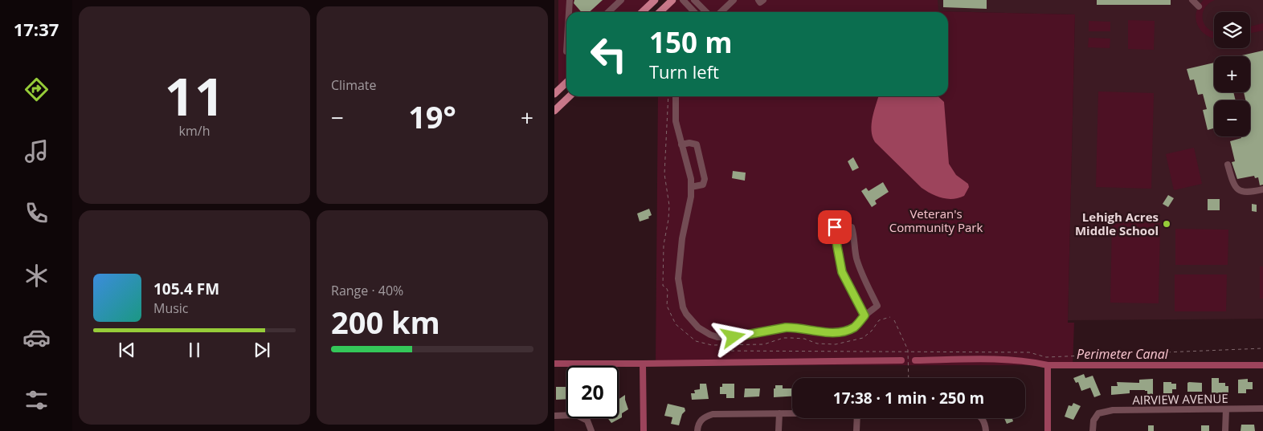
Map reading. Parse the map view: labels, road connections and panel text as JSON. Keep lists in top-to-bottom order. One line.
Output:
{"streets":{"street":["AIRVIEW AVENUE"]},"water":["Perimeter Canal"],"parks":["Veteran's Community Park"],"places":["Lehigh Acres Middle School"],"page":{"tabs":"17:37","tile":[["11","km/h"],"Climate",["Range · 40%","200 km"]],"map_buttons":["+","−"],"turn":["150 m","Turn left"],"heat":["−","19°","+"],"song":["105.4 FM","Music"],"limit":"20","trip":"17:38 · 1 min · 250 m"}}
